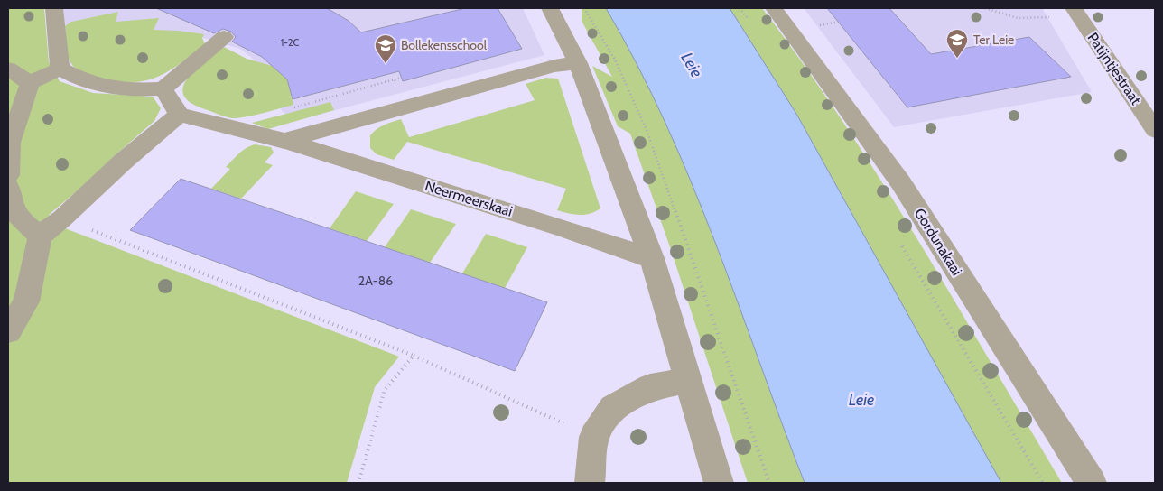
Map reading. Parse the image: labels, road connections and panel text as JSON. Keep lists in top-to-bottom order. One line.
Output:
{"streets":{"street":["Patijntjestraat","Neermeerskaai","Gordunakaai"]},"water":["Leie"],"places":{"school or university":["Ter Leie","Bollekensschool"]},"house_numbers":["1-2C","2A-86"]}
